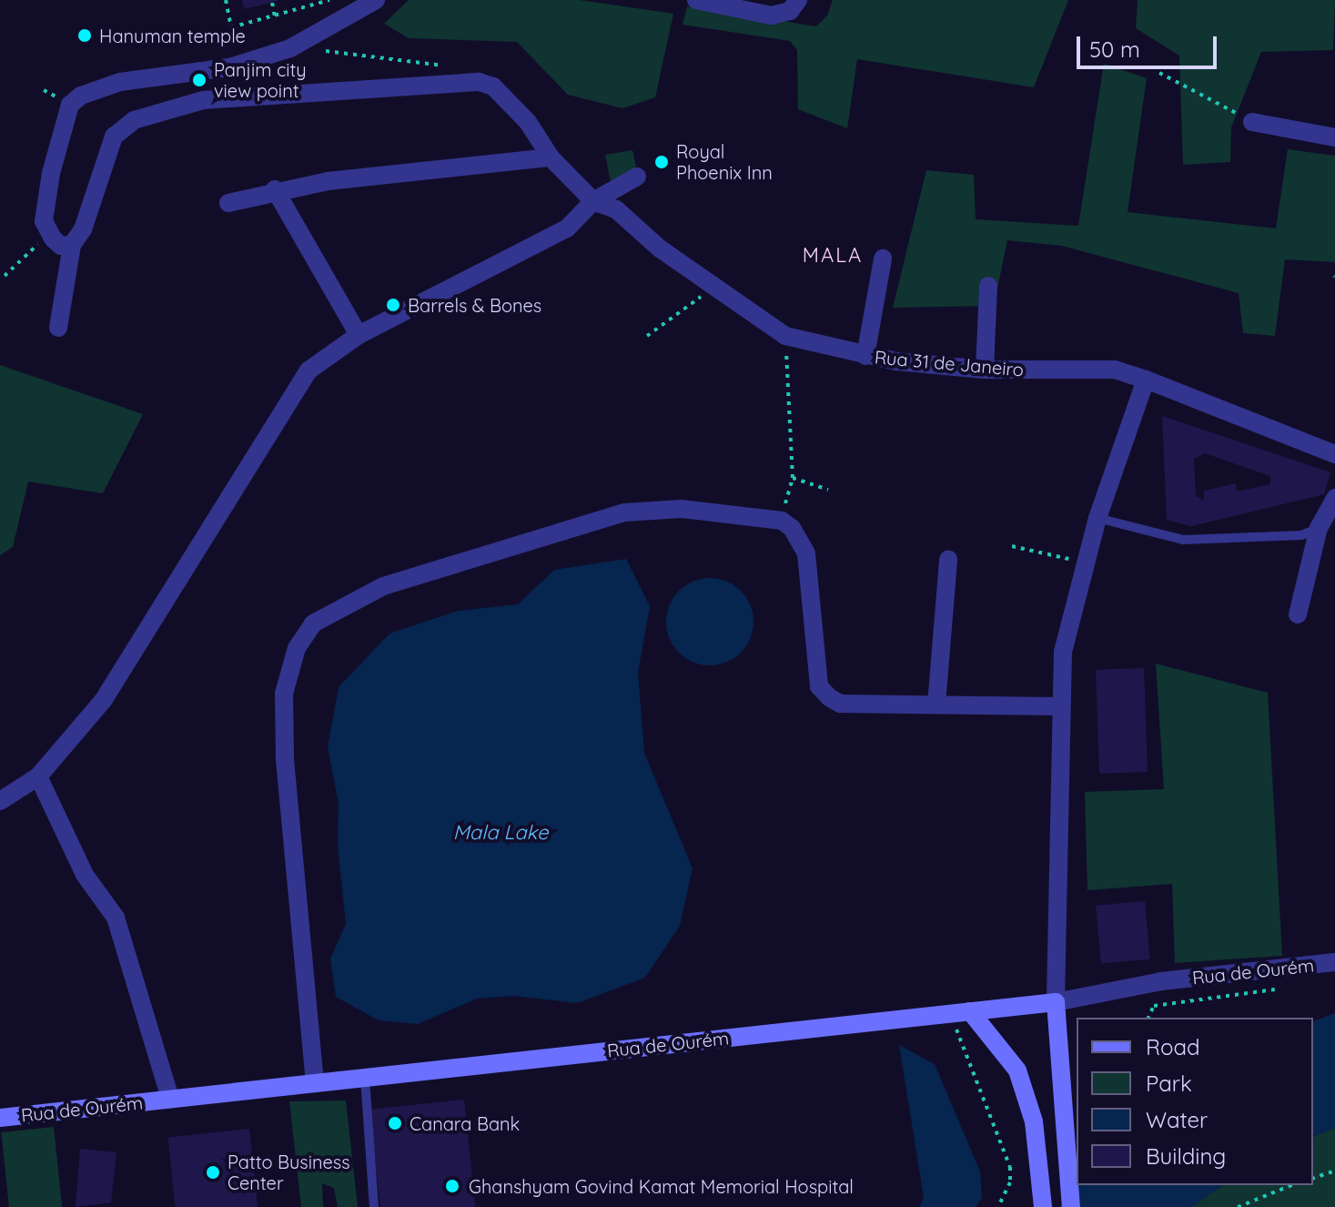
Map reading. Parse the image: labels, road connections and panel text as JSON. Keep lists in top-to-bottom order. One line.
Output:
{"streets":{"main road":["Rua de Ourém"],"street":["Rua 31 de Janeiro"]},"districts":["MALA"],"water":["Mala Lake"],"places":["Hanuman temple","Panjim city view point","Royal Phoenix Inn","Barrels & Bones","Canara Bank","Patto Business Center","Ghanshyam Govind Kamat Memorial Hospital"],"legend":["Road","Park","Water","Building"],"scale_bar":"50 m"}
